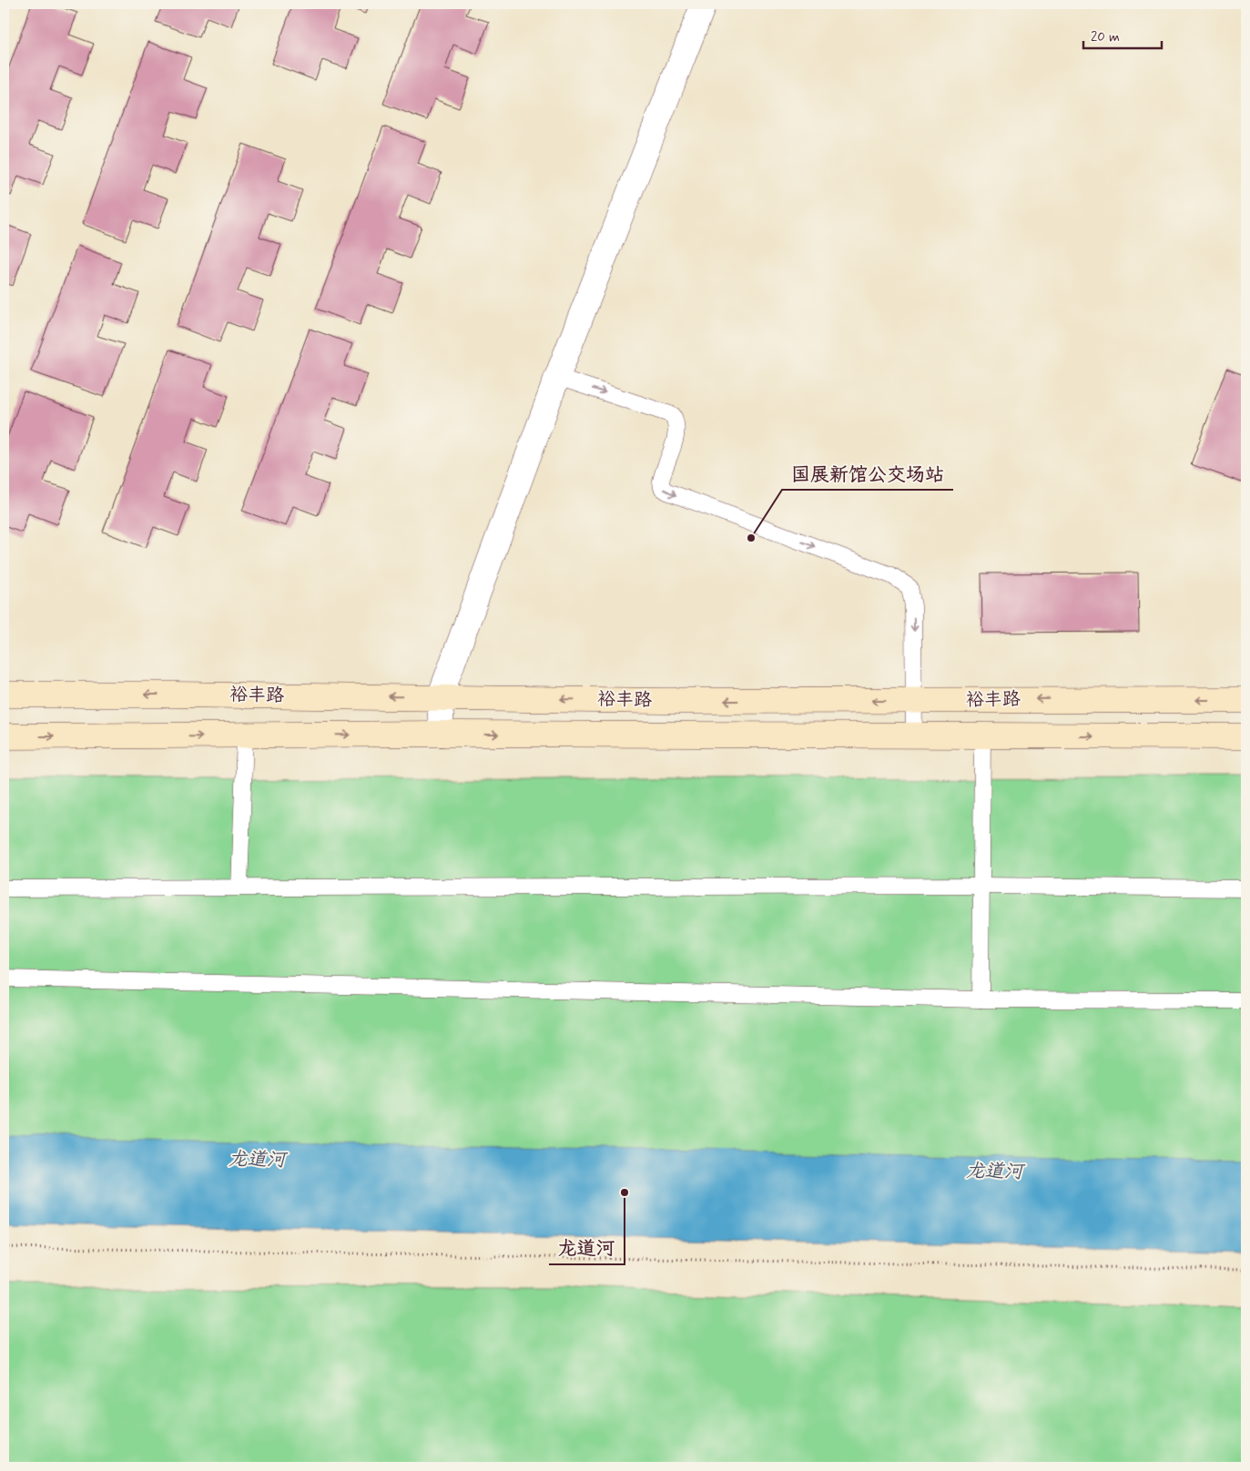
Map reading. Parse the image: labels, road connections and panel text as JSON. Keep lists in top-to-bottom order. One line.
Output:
{"streets":{"street":["裕丰路"]},"water":["龙道河"],"places":["国展新馆公交场站","龙道河"],"scale_bar":"20 m"}
